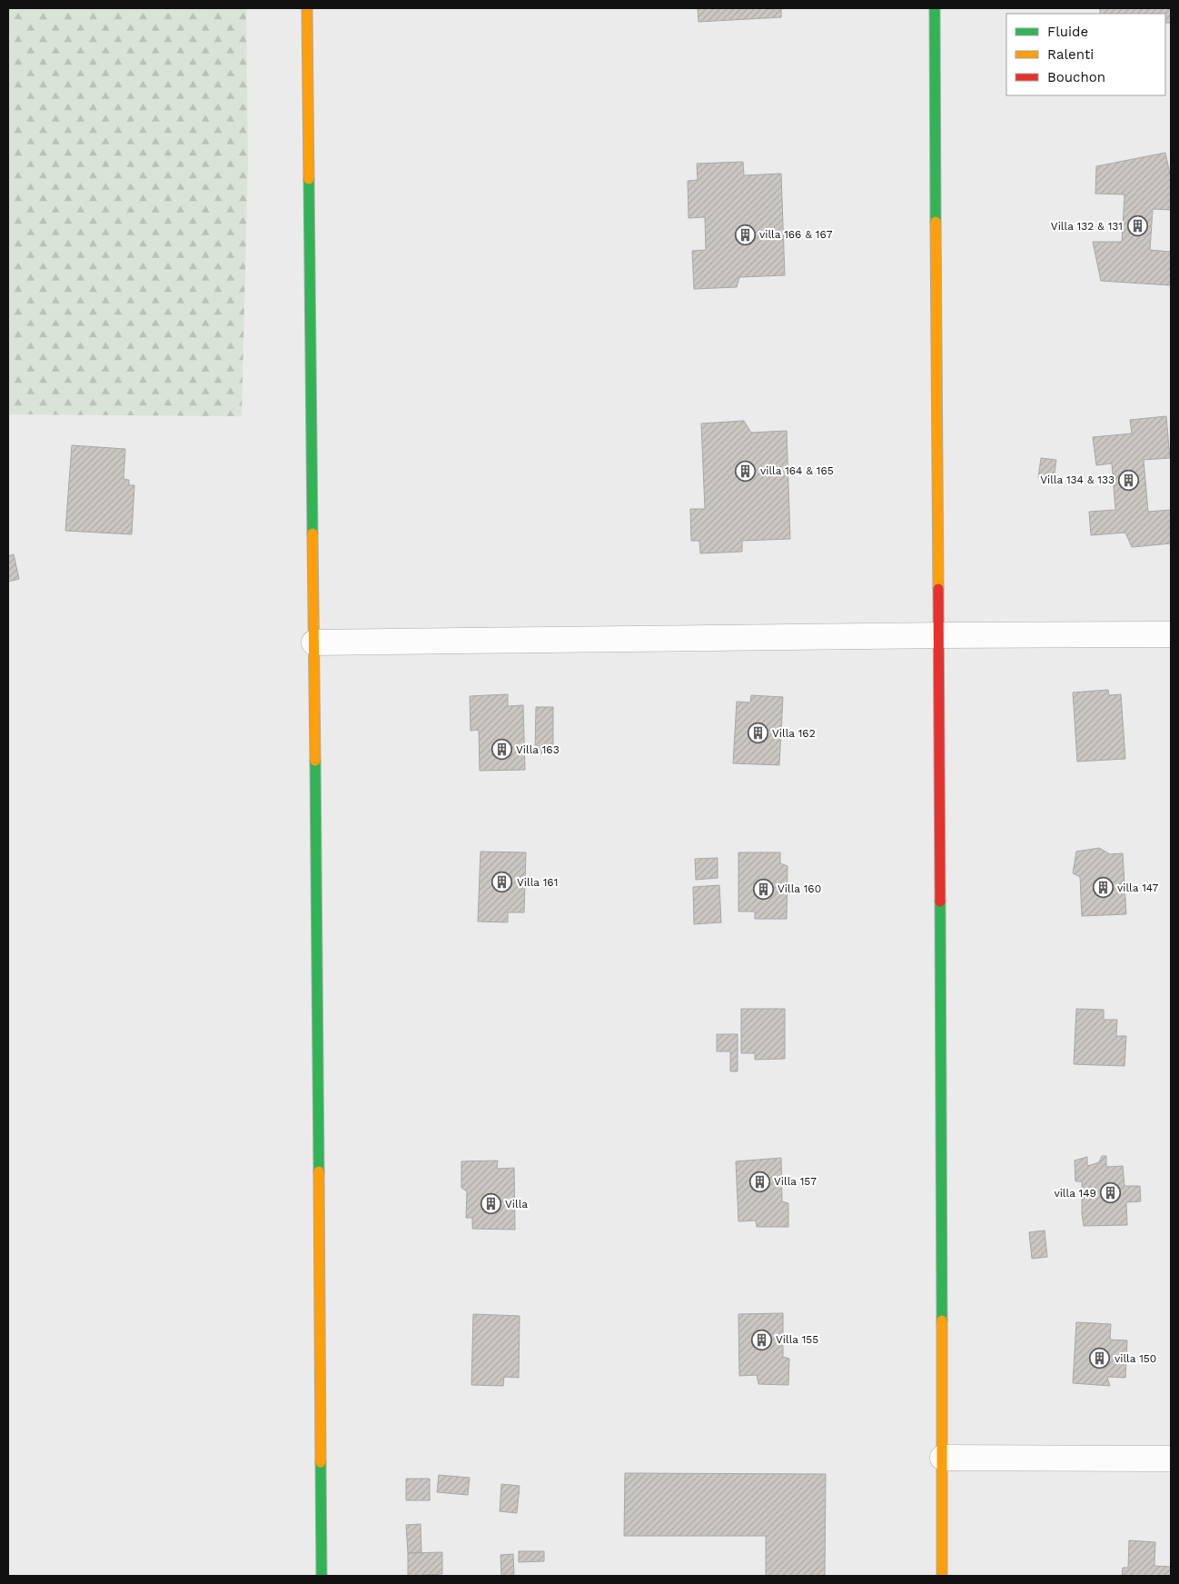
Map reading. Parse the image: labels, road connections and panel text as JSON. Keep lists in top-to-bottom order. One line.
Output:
{"places":{"building":["Villa 132 & 131","villa 166 & 167","villa 164 & 165","Villa 134 & 133","Villa 162","Villa 163","Villa 161","villa 147","Villa 160","Villa 157","villa 149","Villa","Villa 155","villa 150"]},"legend":["Fluide","Ralenti","Bouchon"]}
